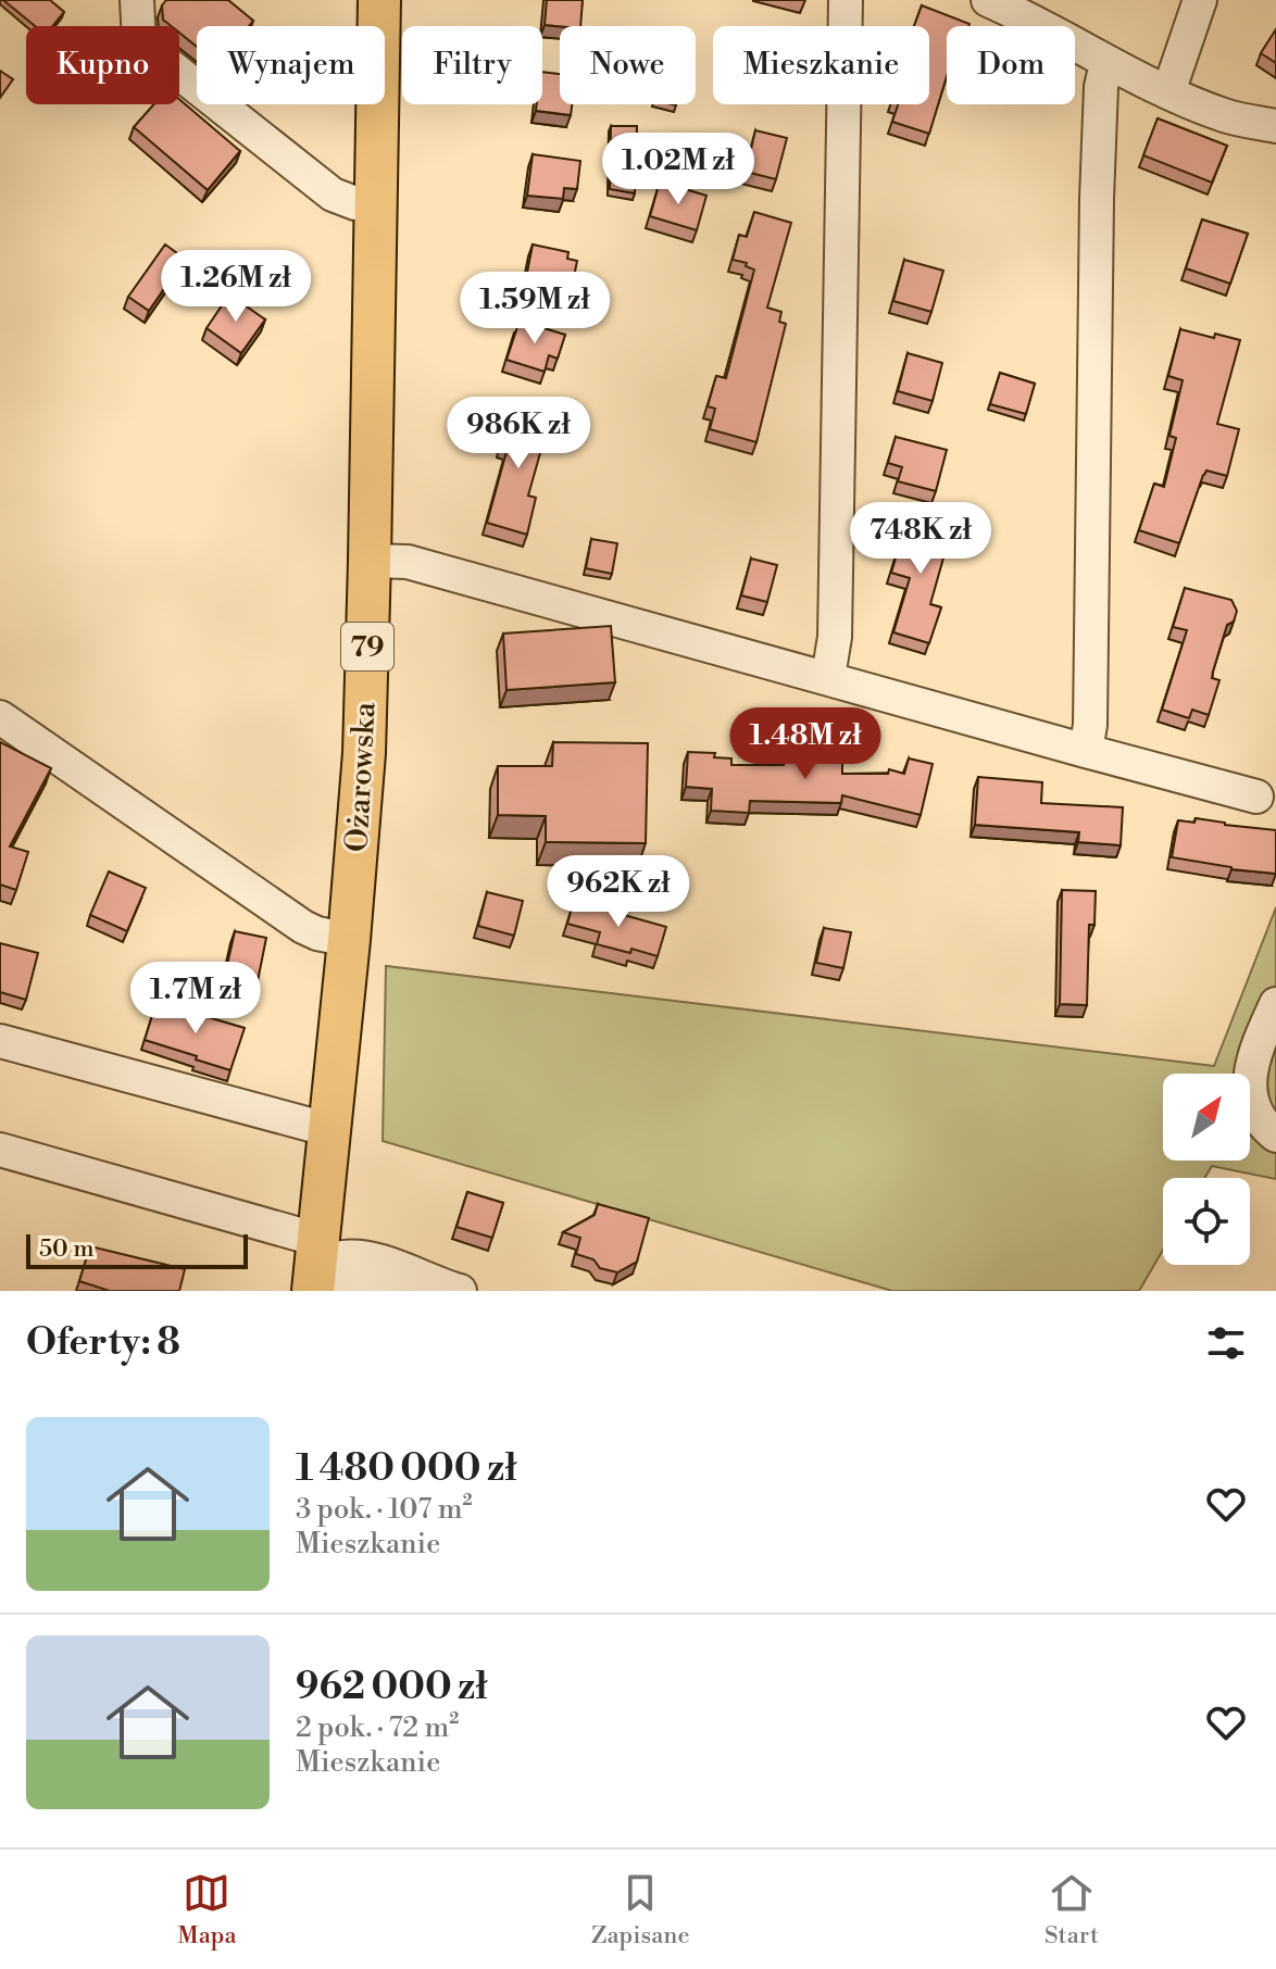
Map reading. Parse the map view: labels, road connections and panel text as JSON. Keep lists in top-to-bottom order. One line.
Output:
{"streets":{"main road":["79","Ożarowska"]},"scale_bar":"50 m","north":"top right","page":{"chip":["Kupno","Wynajem","Filtry","Nowe","Mieszkanie","Dom"],"price":["1.02M zł","1.26M zł","1.59M zł","986K zł","748K zł","1.48M zł","962K zł","1.7M zł"],"scale":"50 m","heading":"Oferty: 8","list":[{"name":"1 480 000 zł","note":"3 pok. · 107 m² · Mieszkanie"},{"name":"962 000 zł","note":"2 pok. · 72 m² · Mieszkanie"}],"tabs":["Mapa","Zapisane","Start"]}}
